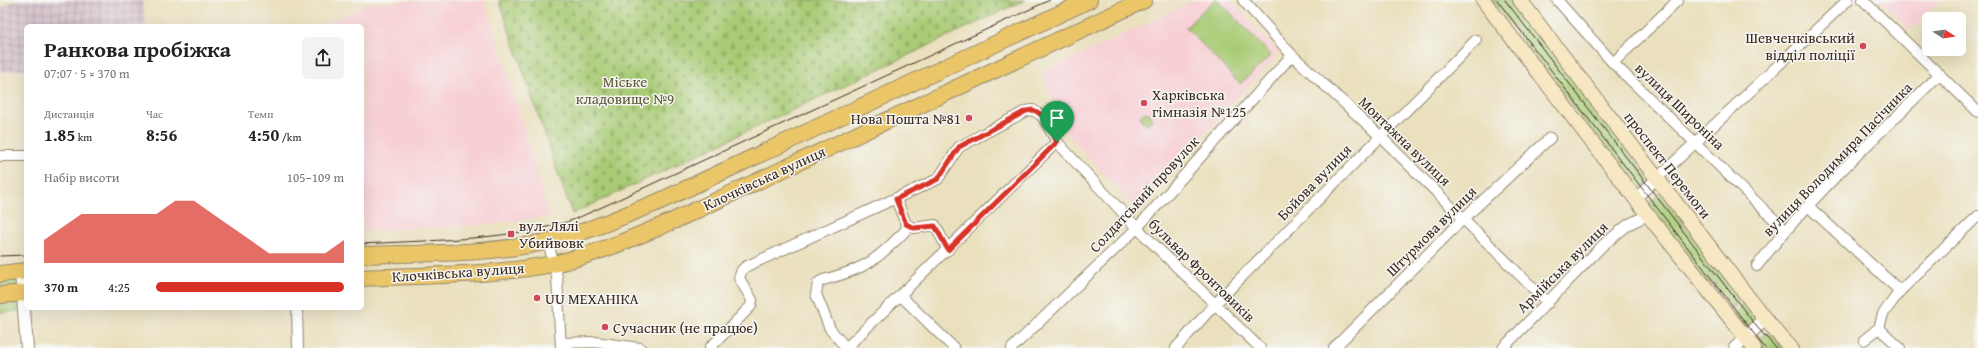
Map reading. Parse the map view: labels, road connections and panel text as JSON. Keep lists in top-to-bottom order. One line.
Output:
{"streets":{"main road":["проспект Перемоги","Клочківська вулиця"],"street":["вулиця Широніна","Монтажна вулиця","вулиця Володимира Пасічника","Бойова вулиця","Солдатський провулок","Штурмова вулиця","Армійська вулиця","бульвар Фронтовиків"]},"crossings":[["вулиця Широніна","вулиця Володимира Пасічника"],["Монтажна вулиця","Бойова вулиця"],["Монтажна вулиця","Солдатський провулок"],["Монтажна вулиця","Штурмова вулиця"],["Монтажна вулиця","Армійська вулиця"],["Бойова вулиця","бульвар Фронтовиків"],["Солдатський провулок","бульвар Фронтовиків"]],"parks":["Міське кладовище №9"],"places":{"other":["Шевченківський відділ поліції","Харківська гімназія №125","Нова Пошта №81","UU МЕХАНІКА","Сучасник (не працює)"],"transit":["вул. Лялі Убийвовк"]},"north":"right","page":{"heading":["Ранкова пробіжка","07:07 · 5 × 370 m"],"stats":[["Дистанція","1.85 km"],["Час","8:56"],["Темп","4:50 /km"]],"chart":["Набір висоти","105–109 m"],"list":[{"name":"370 m","note":"4:25"}]}}
